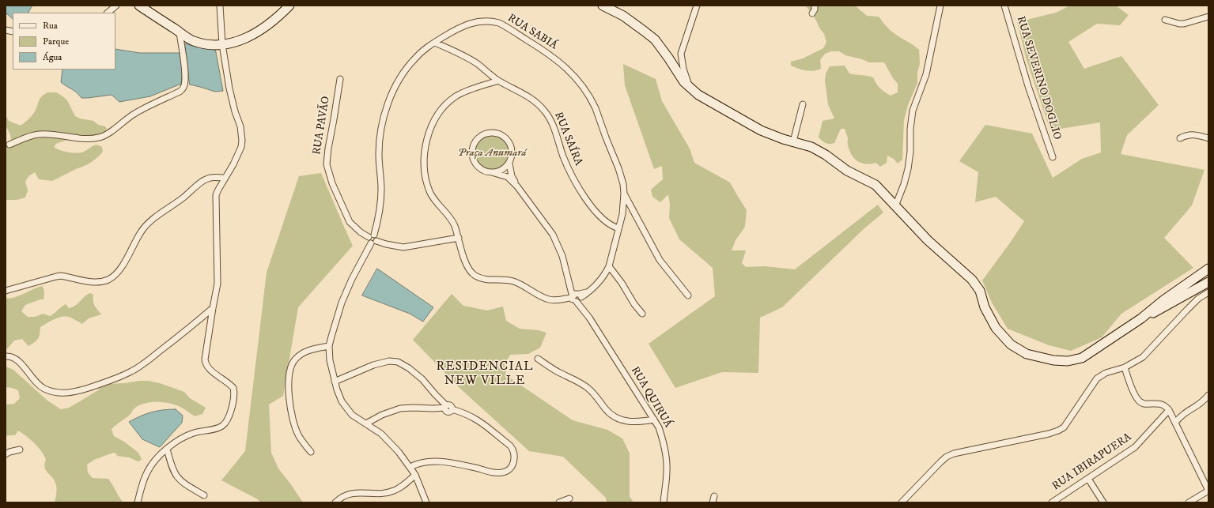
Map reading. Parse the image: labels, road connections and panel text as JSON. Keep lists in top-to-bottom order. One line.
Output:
{"streets":{"street":["RUA SABIÁ","RUA SEVERINO DOGLIO","RUA PAVÃO","RUA SAÍRA","RUA QUIRUÁ","RUA IBIRAPUERA"]},"crossings":[["RUA SABIÁ","RUA PAVÃO"],["RUA SABIÁ","RUA SAÍRA"],["RUA SABIÁ","RUA QUIRUÁ"]],"districts":["RESIDENCIAL NEW VILLE"],"parks":["Praça Anumará"],"legend":["Rua","Parque","Água"]}
